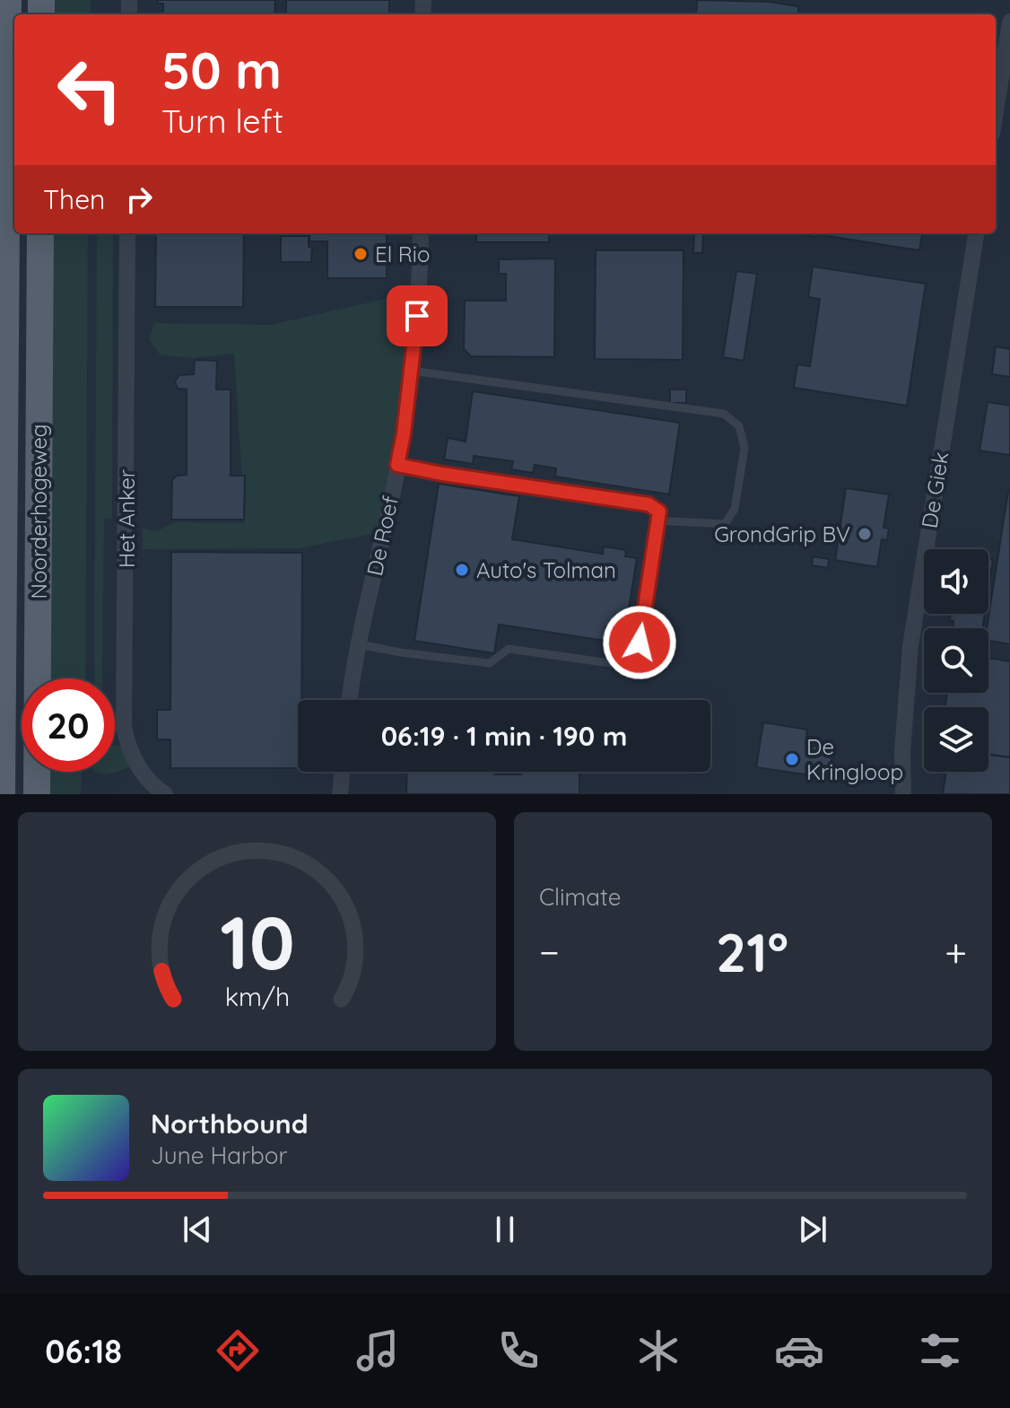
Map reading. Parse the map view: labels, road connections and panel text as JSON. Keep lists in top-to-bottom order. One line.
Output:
{"streets":{"main road":["Noorderhogeweg"],"street":["De Giek","Het Anker","De Roef"]},"places":["El Rio","GrondGrip BV","Auto's Tolman","De Kringloop"],"page":{"turn":["50 m","Turn left"],"then":"Then","limit":"20","trip":"06:19 · 1 min · 190 m","tile":"Climate","heat":["−","21°","+"],"song":["Northbound","June Harbor"],"tabs":"06:18","gauge":["10","km/h"]}}
